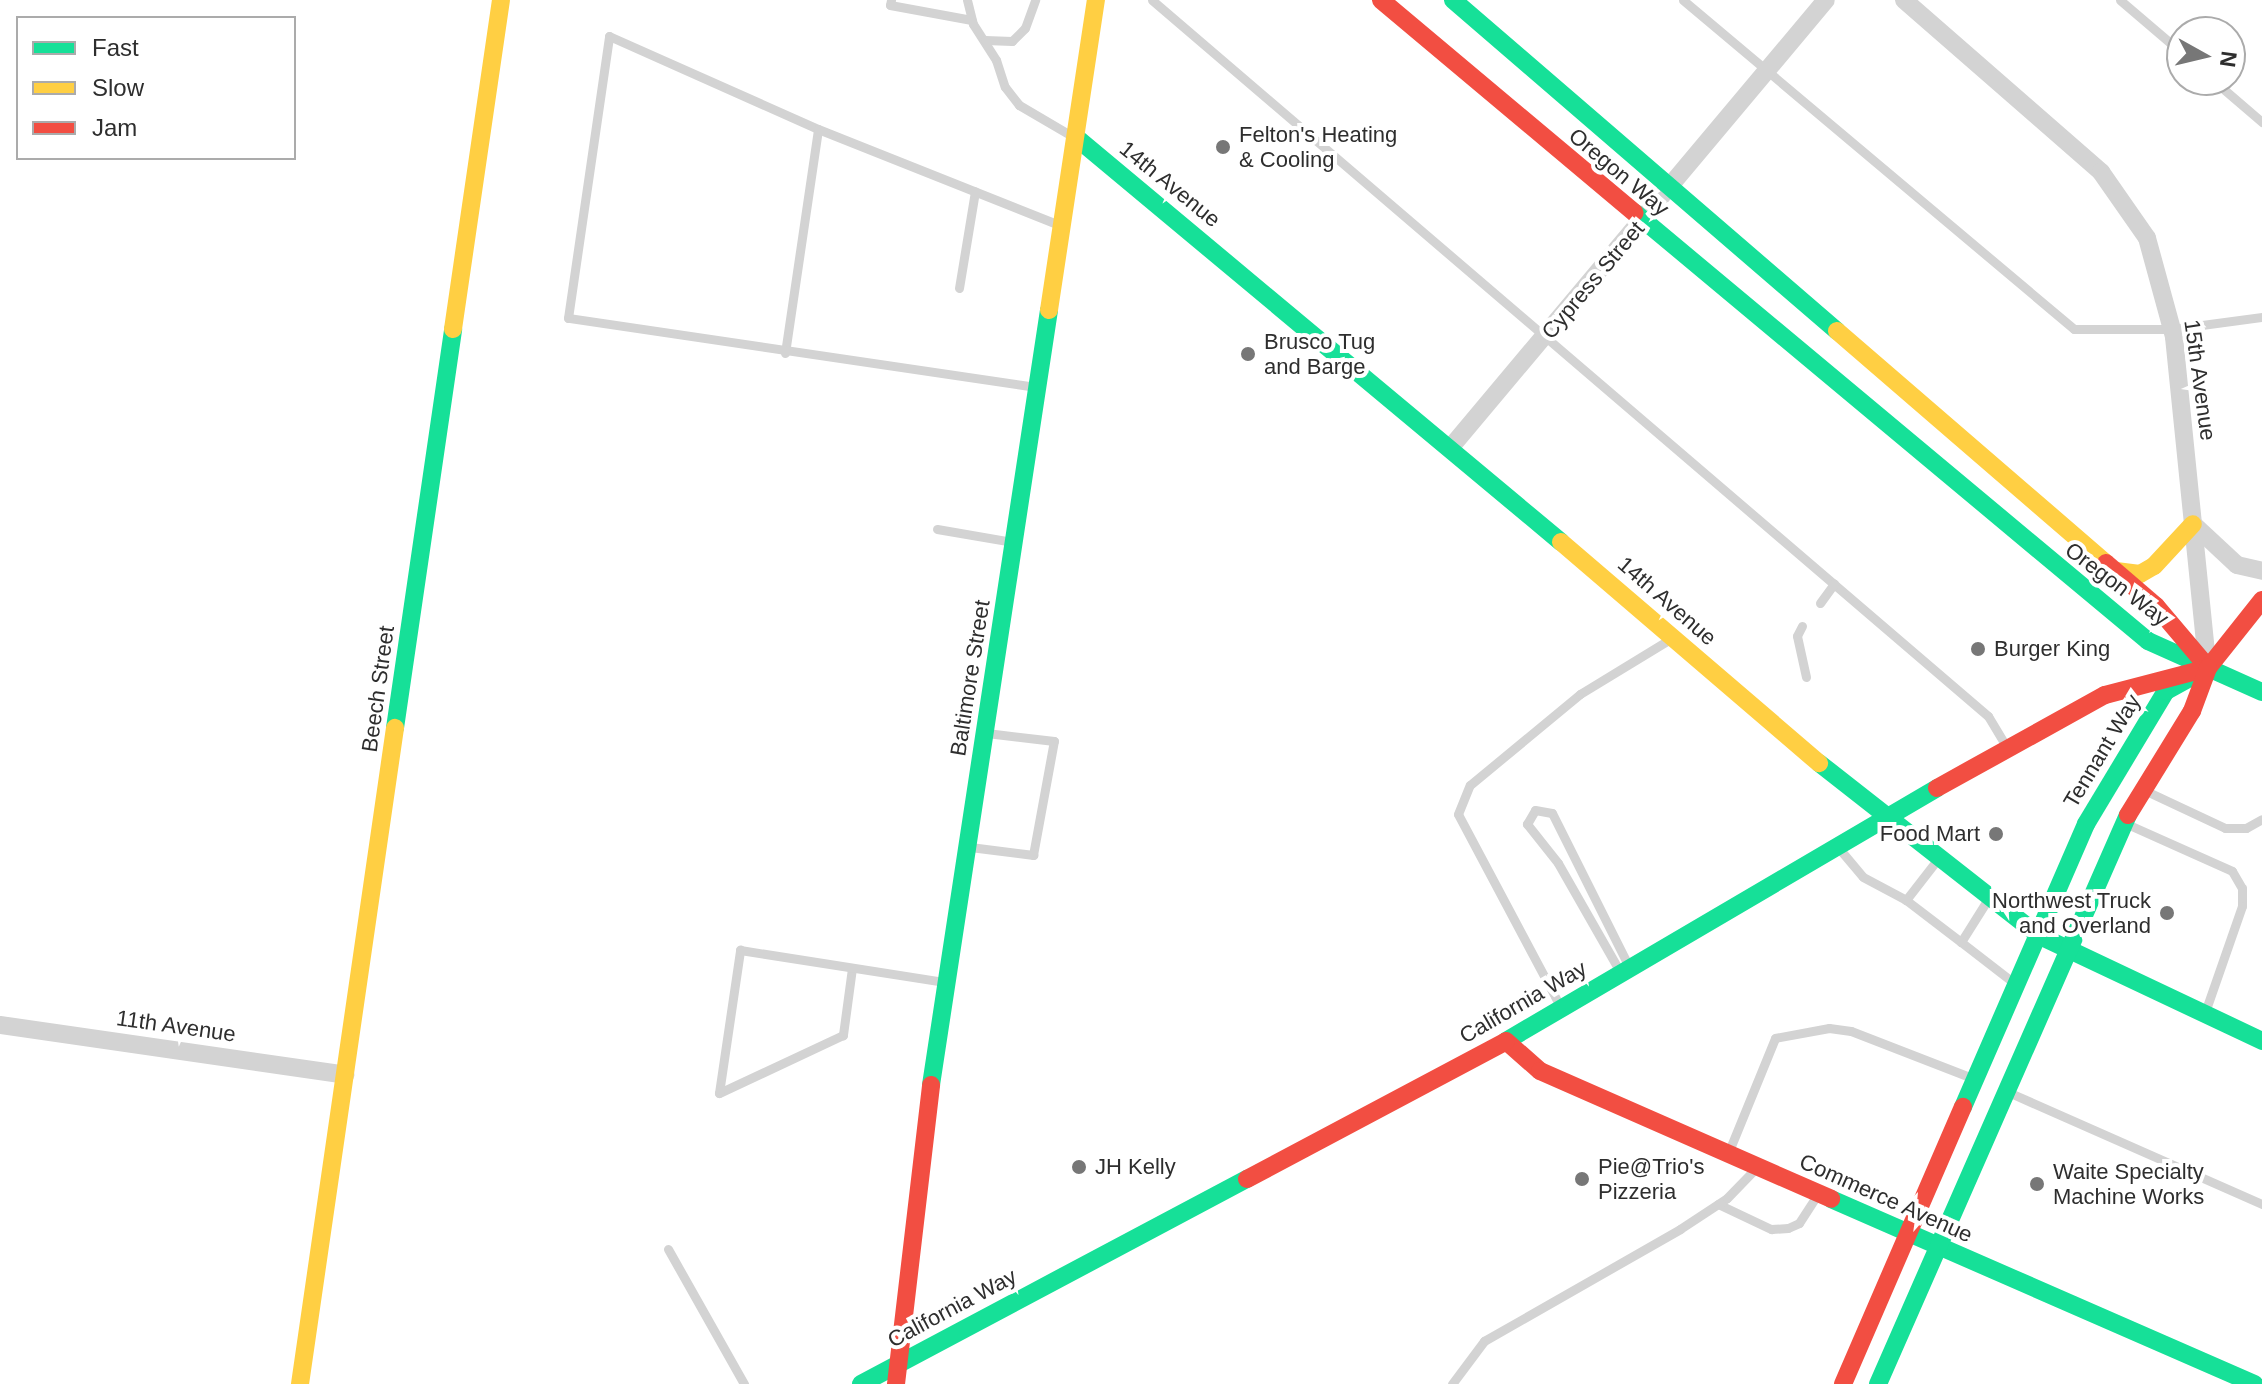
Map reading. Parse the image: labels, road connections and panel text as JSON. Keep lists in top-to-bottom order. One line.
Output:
{"streets":{"street":["Oregon Way","14th Avenue","Cypress Street","15th Avenue","Baltimore Street","Beech Street","Tennant Way","California Way","11th Avenue","Commerce Avenue"]},"crossings":[["Oregon Way","Cypress Street"],["Oregon Way","15th Avenue"],["Oregon Way","Tennant Way"],["Oregon Way","California Way"],["14th Avenue","Cypress Street"],["14th Avenue","Baltimore Street"],["14th Avenue","Tennant Way"],["14th Avenue","California Way"],["15th Avenue","Tennant Way"],["15th Avenue","California Way"],["Baltimore Street","California Way"],["Beech Street","11th Avenue"],["Tennant Way","California Way"],["Tennant Way","Commerce Avenue"],["California Way","Commerce Avenue"]],"places":["Felton's Heating & Cooling","Brusco Tug and Barge","Burger King","Food Mart","Northwest Truck and Overland","JH Kelly","Pie@Trio's Pizzeria","Waite Specialty Machine Works"],"legend":["Fast","Slow","Jam"],"north":"right"}
